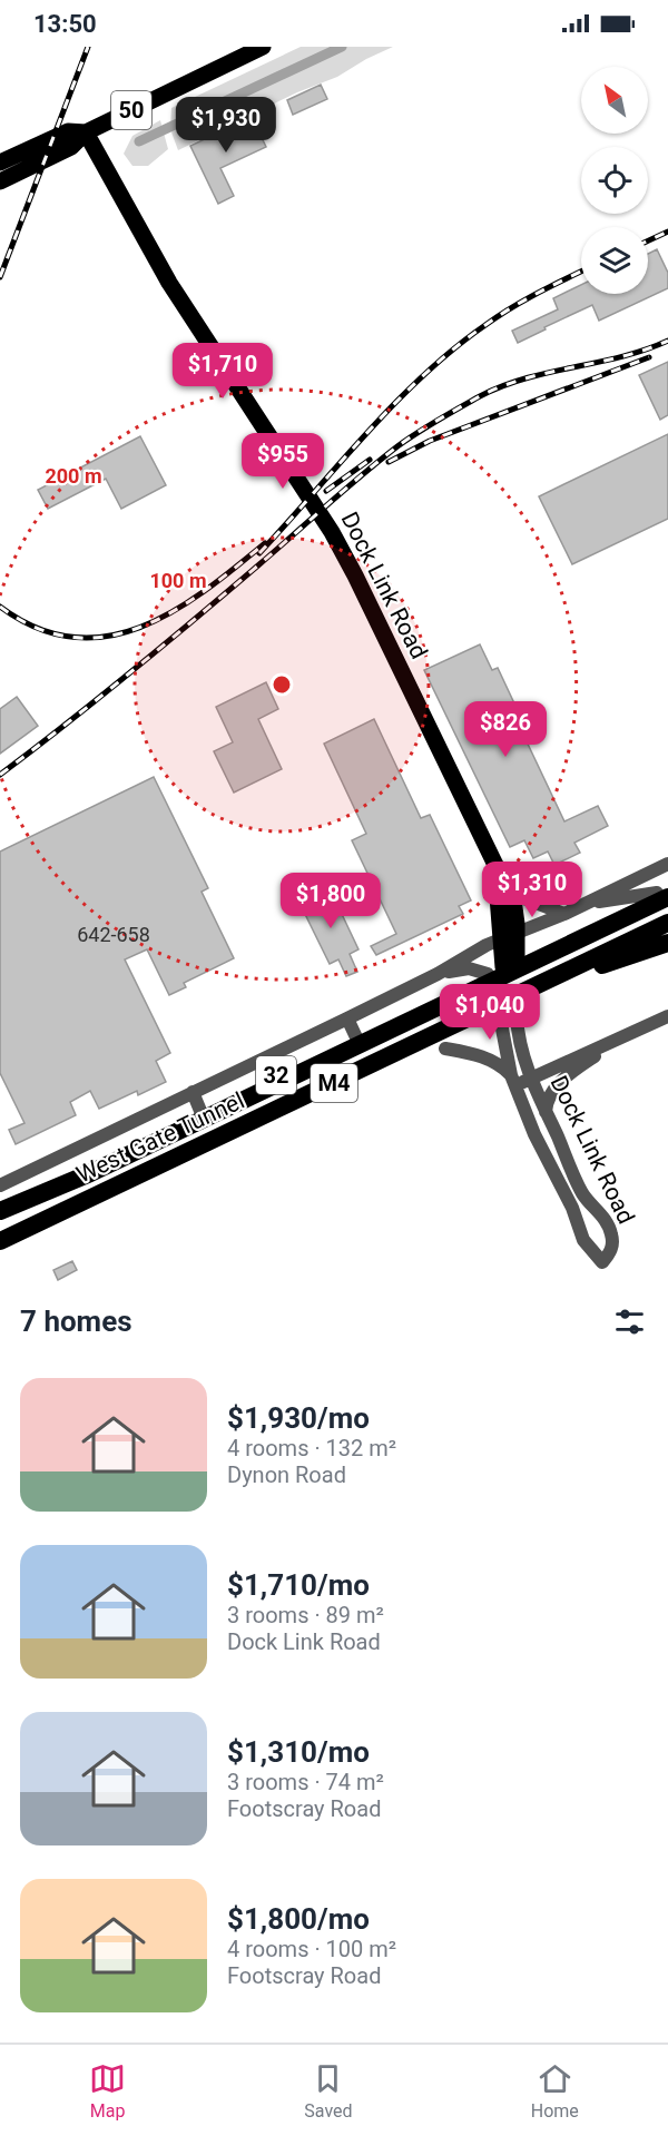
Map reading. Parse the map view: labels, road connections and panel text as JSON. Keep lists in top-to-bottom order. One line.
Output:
{"streets":{"highway":["M4","West Gate Tunnel"],"main road":["50","Dock Link Road","32"]},"crossings":[["50","Dock Link Road"],["Dock Link Road","32"],["32","West Gate Tunnel"]],"house_numbers":["642-658"],"north":"top left","page":{"status":"13:50","price":["$1,930","$1,710","$955","$826","$1,310","$1,800","$1,040"],"heading":"7 homes","list":[{"name":"$1,930/mo","note":"4 rooms · 132 m² · Dynon Road"},{"name":"$1,710/mo","note":"3 rooms · 89 m² · Dock Link Road"},{"name":"$1,310/mo","note":"3 rooms · 74 m² · Footscray Road"},{"name":"$1,800/mo","note":"4 rooms · 100 m² · Footscray Road"}],"tabs":["Map","Saved","Home"]},"rings":["200 m","100 m"]}
